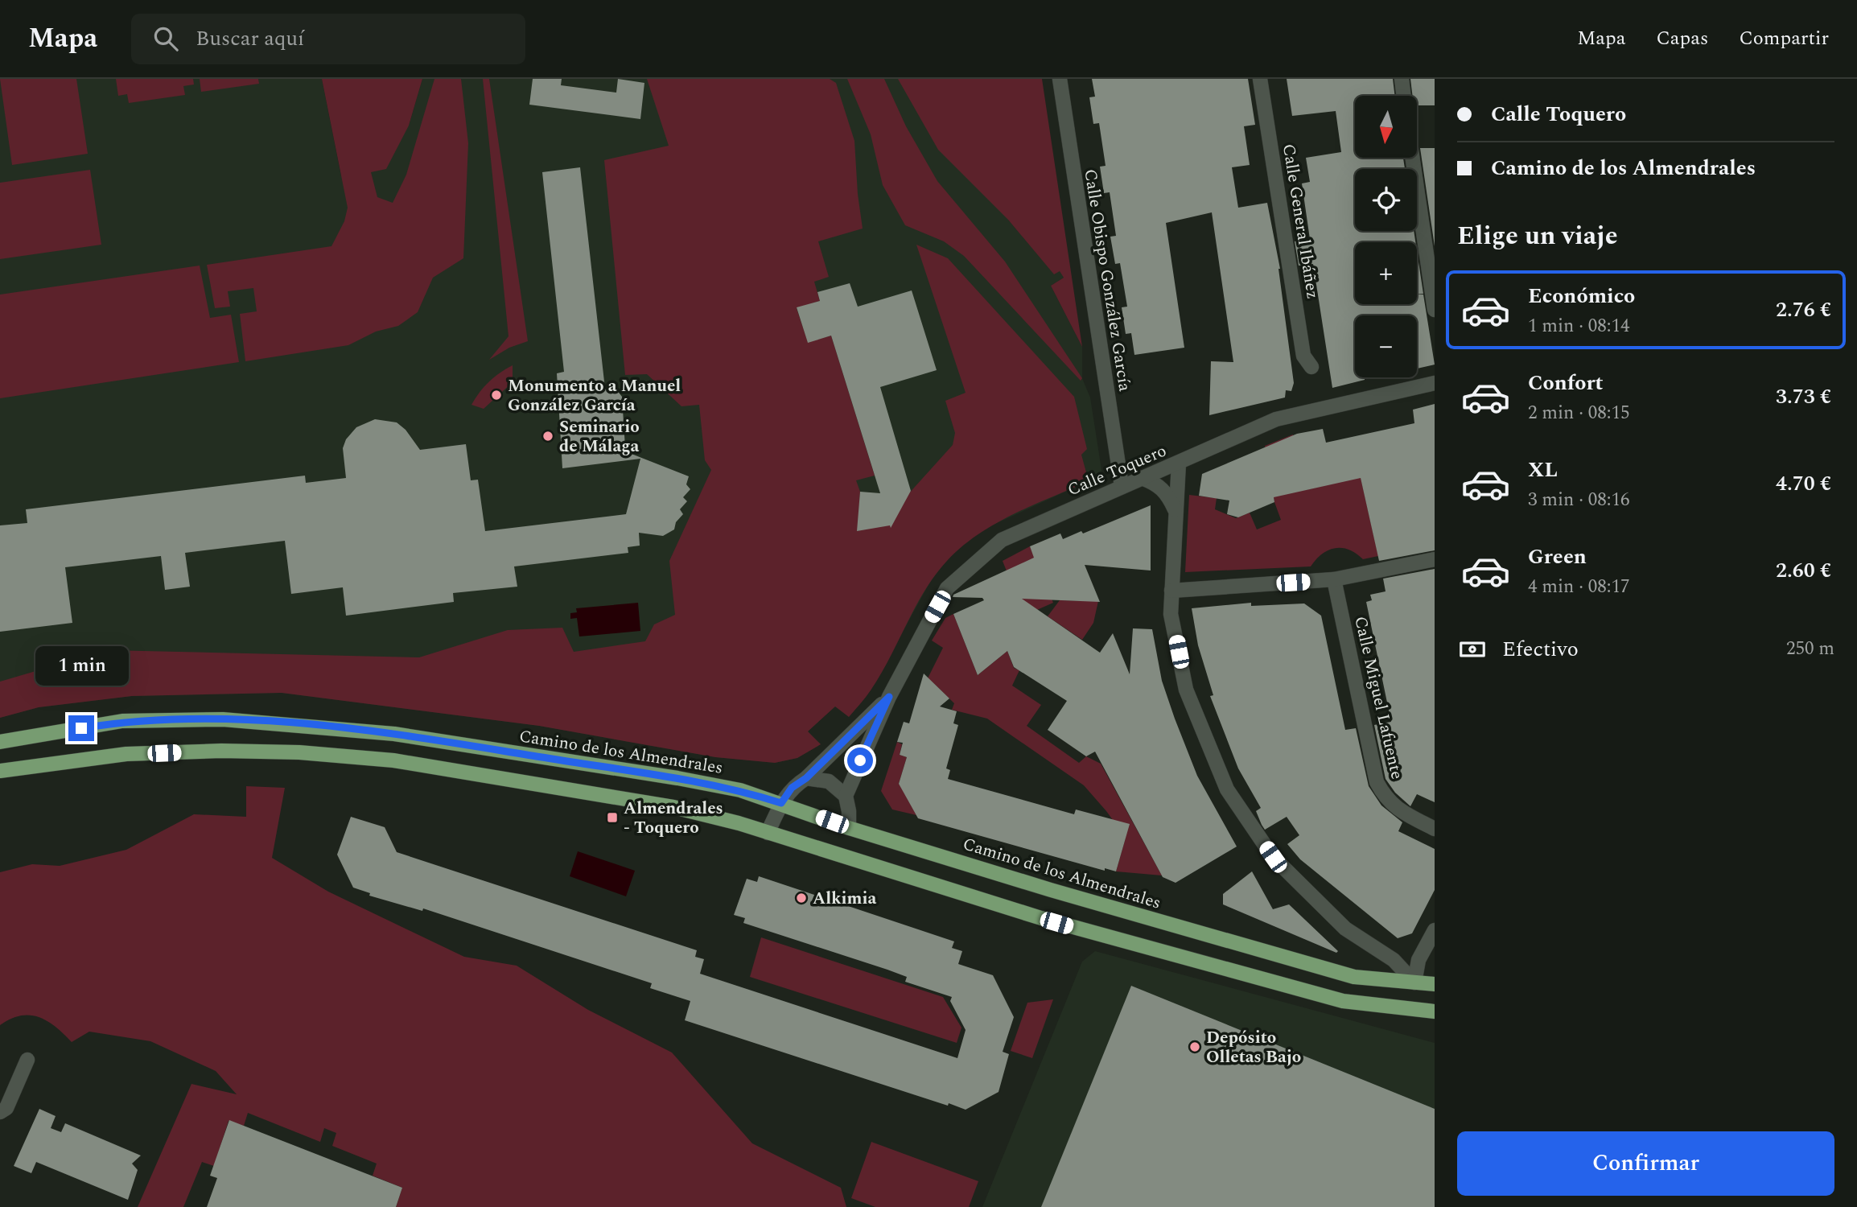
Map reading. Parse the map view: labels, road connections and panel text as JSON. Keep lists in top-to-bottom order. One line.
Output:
{"streets":{"main road":["Camino de los Almendrales"],"street":["Calle General Ibáñez","Calle Obispo González García","Calle Toquero","Calle Miguel Lafuente"]},"crossings":[["Calle Obispo González García","Calle Toquero"],["Calle Toquero","Camino de los Almendrales"]],"places":{"other":["Monumento a Manuel González García","Seminario de Málaga","Alkimia","Depósito Olletas Bajo"],"transit":["Almendrales - Toquero"]},"north":"bottom","page":{"header":"Mapa","search":"Buscar aquí","nav":["Mapa","Capas","Compartir"],"banner":["Calle Toquero","Camino de los Almendrales"],"map_buttons":["+","−"],"heading":"Elige un viaje","list":[{"name":"Económico","note":"1 min · 08:14","value":"2.76 €"},{"name":"Confort","note":"2 min · 08:15","value":"3.73 €"},{"name":"XL","note":"3 min · 08:16","value":"4.70 €"},{"name":"Green","note":"4 min · 08:17","value":"2.60 €"}],"pay":["Efectivo","250 m"],"bubble":"1 min","buttons":"Confirmar"}}
